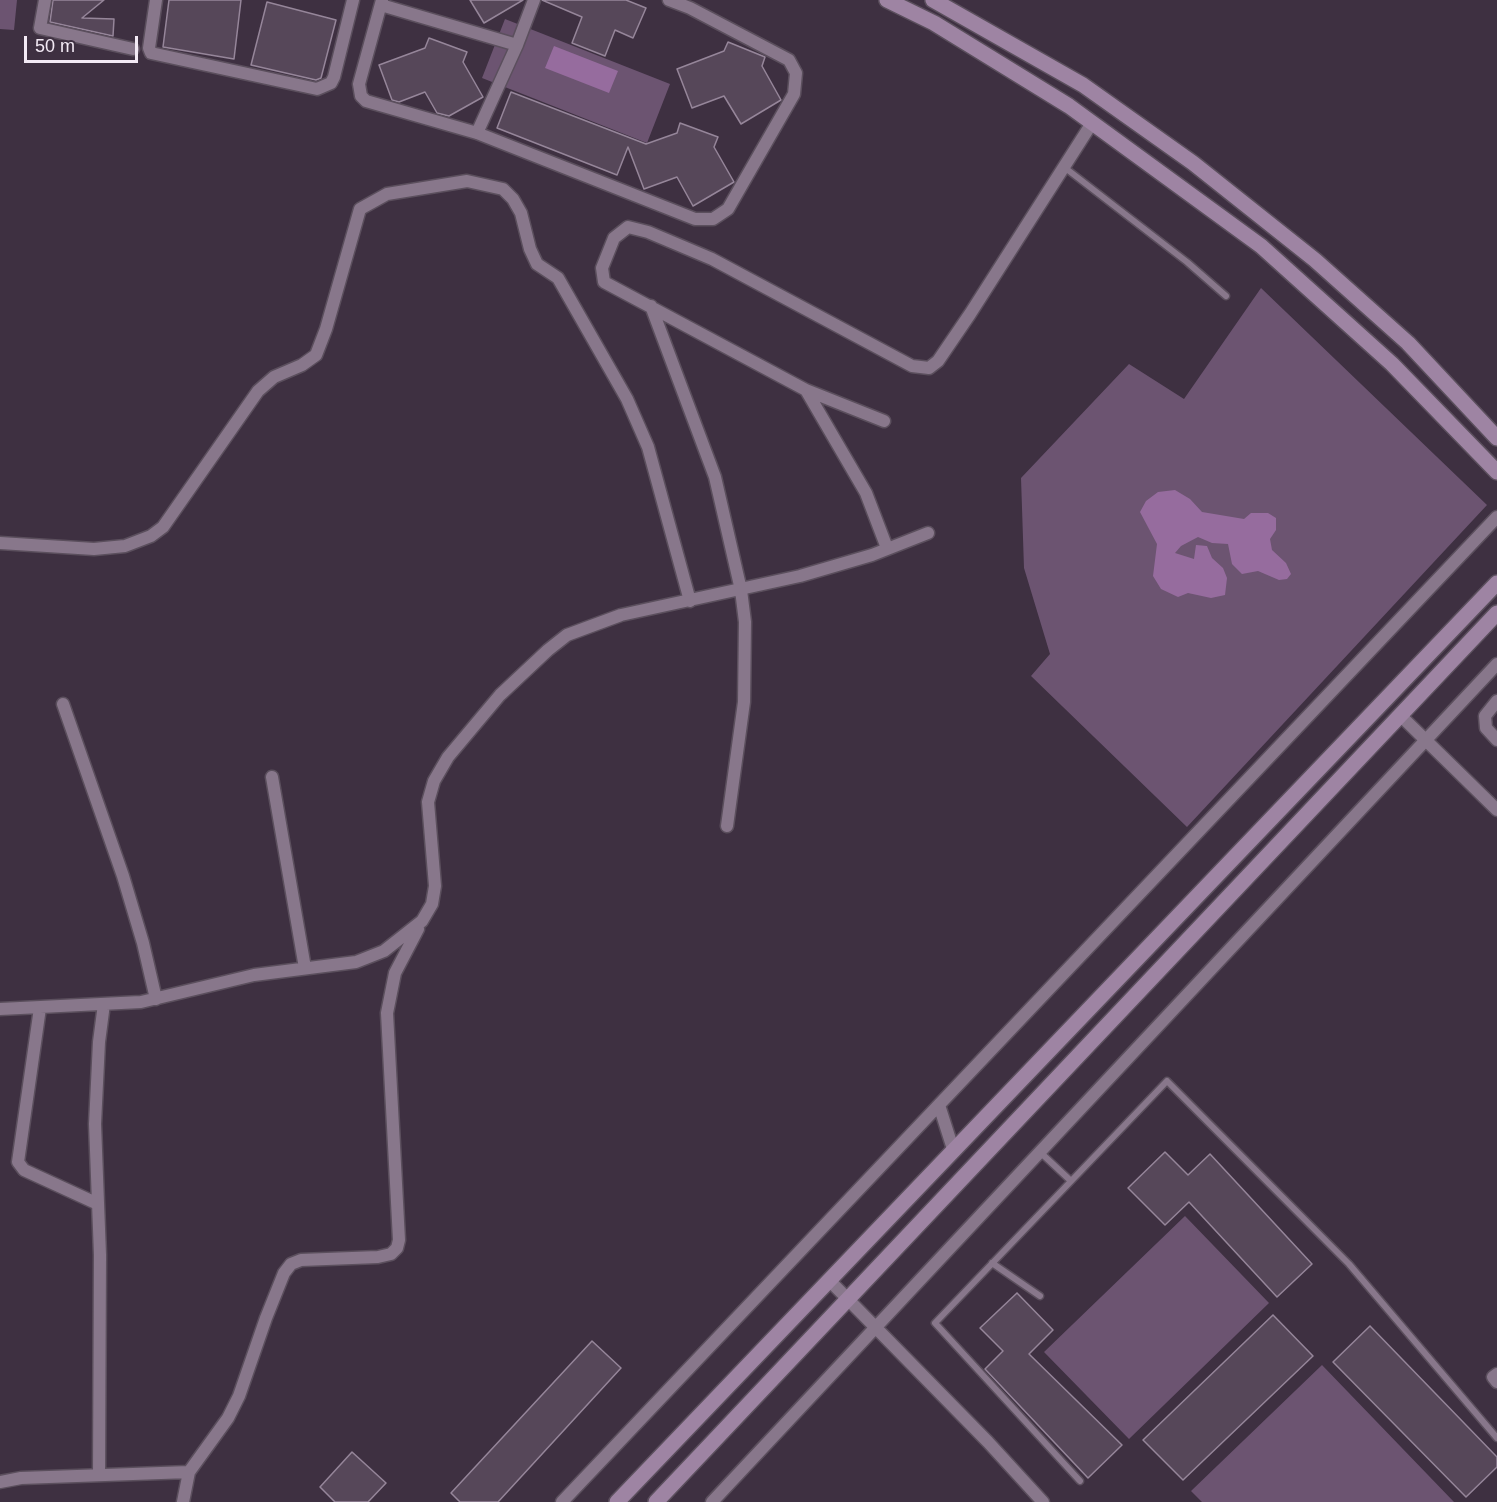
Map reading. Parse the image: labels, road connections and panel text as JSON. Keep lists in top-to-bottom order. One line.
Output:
{"scale_bar":"50 m"}
